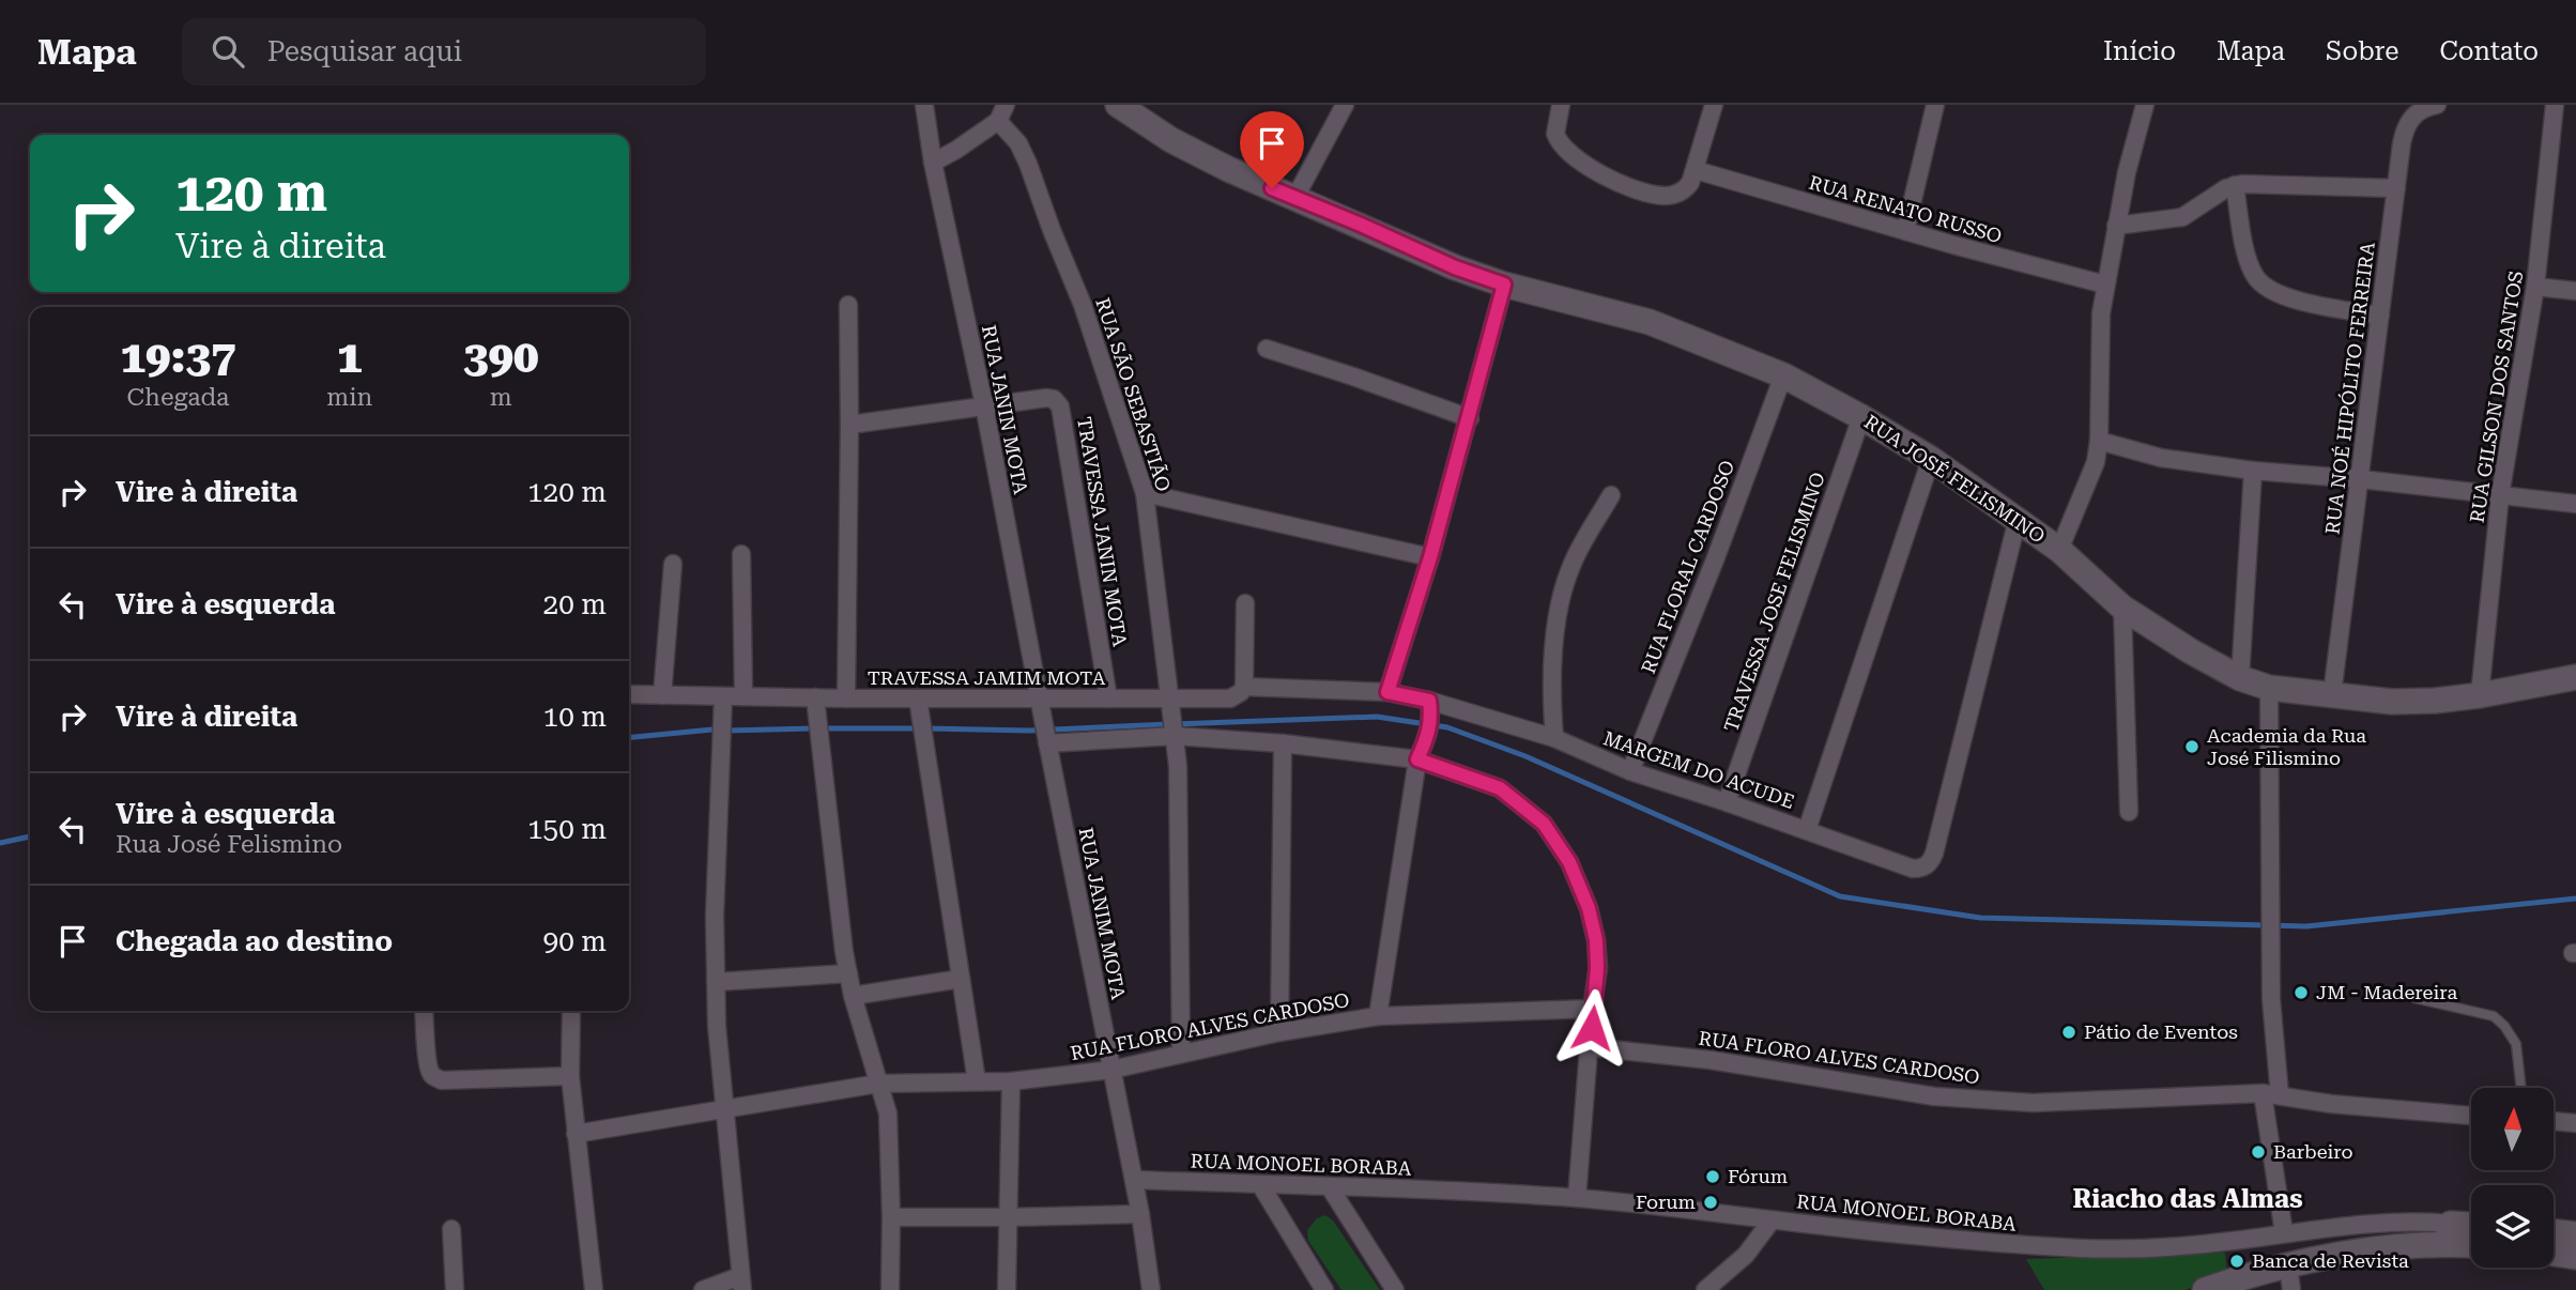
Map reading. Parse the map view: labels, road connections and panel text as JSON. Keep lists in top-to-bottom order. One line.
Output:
{"streets":{"street":["RUA RENATO RUSSO","RUA NOÉ HIPÓLITO FERREIRA","RUA SÃO SEBASTIÃO","RUA GILSON DOS SANTOS","RUA JANIN MOTA","RUA JOSÉ FELISMINO","TRAVESSA JANIN MOTA","RUA FLORAL CARDOSO","TRAVESSA JOSE FELISMINO","TRAVESSA JAMIM MOTA","MARGEM DO ACUDE","RUA JANIM MOTA","RUA FLORO ALVES CARDOSO","RUA MONOEL BORABA"]},"crossings":[["RUA NOÉ HIPÓLITO FERREIRA","RUA JOSÉ FELISMINO"],["RUA SÃO SEBASTIÃO","TRAVESSA JAMIM MOTA"],["RUA SÃO SEBASTIÃO","RUA FLORO ALVES CARDOSO"],["RUA GILSON DOS SANTOS","RUA JOSÉ FELISMINO"],["RUA JANIN MOTA","TRAVESSA JANIN MOTA"],["RUA JANIN MOTA","TRAVESSA JAMIM MOTA"],["RUA JANIN MOTA","RUA JANIM MOTA"],["RUA JOSÉ FELISMINO","RUA FLORAL CARDOSO"],["RUA JOSÉ FELISMINO","TRAVESSA JOSE FELISMINO"],["RUA JOSÉ FELISMINO","MARGEM DO ACUDE"],["TRAVESSA JANIN MOTA","TRAVESSA JAMIM MOTA"],["RUA FLORAL CARDOSO","MARGEM DO ACUDE"],["TRAVESSA JOSE FELISMINO","MARGEM DO ACUDE"],["RUA JANIM MOTA","RUA FLORO ALVES CARDOSO"],["RUA JANIM MOTA","RUA MONOEL BORABA"]],"districts":["Riacho das Almas"],"places":["Academia da Rua José Filismino","JM - Madereira","Pátio de Eventos","Barbeiro","Fórum","Forum","Banca de Revista"],"north":"top","page":{"header":"Mapa","search":"Pesquisar aqui","nav":["Início","Mapa","Sobre","Contato"],"turn":["120 m","Vire à direita"],"eta":["19:37","Chegada","1","min","390","m"],"list":[{"name":"Vire à direita","value":"120 m"},{"name":"Vire à esquerda","value":"20 m"},{"name":"Vire à direita","value":"10 m"},{"name":"Vire à esquerda","note":"Rua José Felismino","value":"150 m"},{"name":"Chegada ao destino","value":"90 m"}]}}
